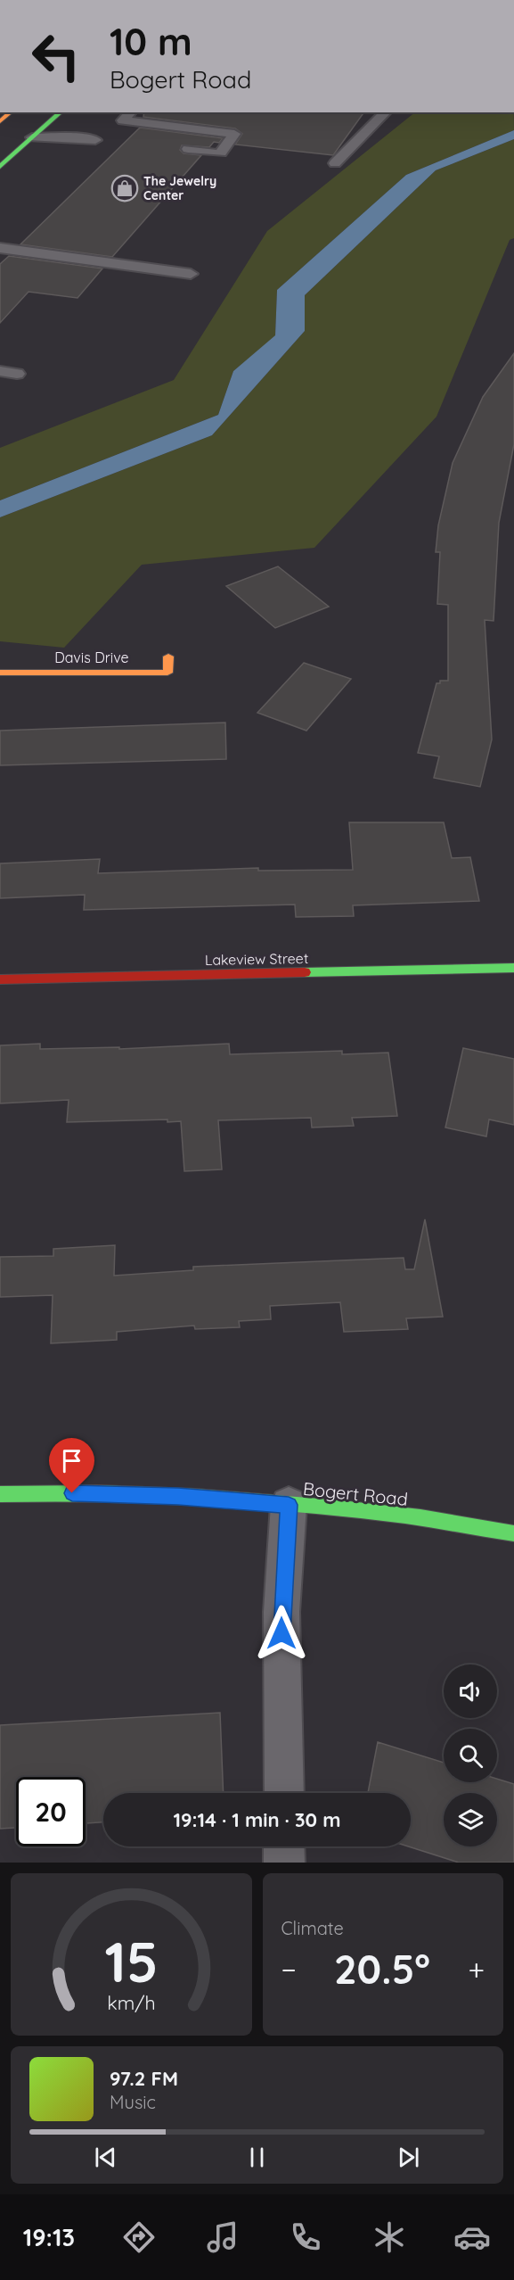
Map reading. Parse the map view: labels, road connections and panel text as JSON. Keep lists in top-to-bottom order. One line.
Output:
{"streets":{"main road":["Davis Drive","Lakeview Street","Bogert Road"]},"places":{"shop":["The Jewelry Center"]},"page":{"turn":["10 m","Bogert Road"],"limit":"20","trip":"19:14 · 1 min · 30 m","tile":"Climate","heat":["−","20.5°","+"],"song":["97.2 FM","Music"],"tabs":"19:13","gauge":["15","km/h"]}}
